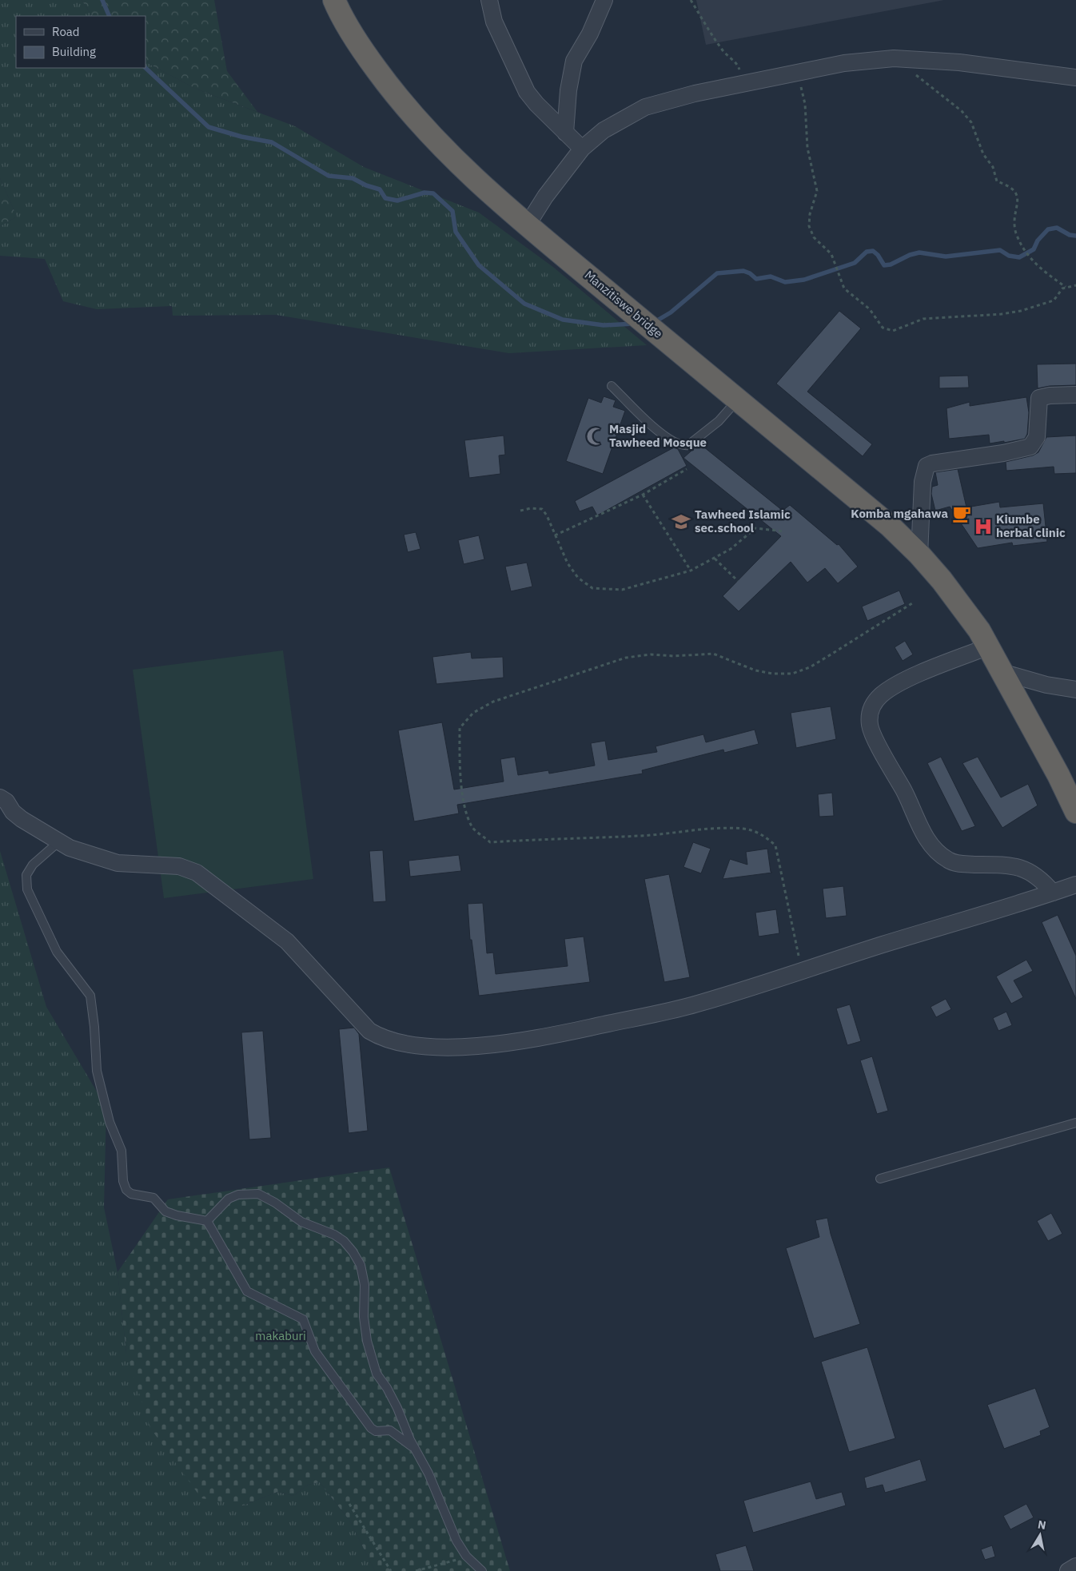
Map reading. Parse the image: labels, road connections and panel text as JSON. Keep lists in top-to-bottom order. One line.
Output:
{"streets":{"highway":["Manzitiswe bridge"]},"parks":["makaburi"],"places":{"mosque":["Masjid Tawheed Mosque"],"cafe":["Komba mgahawa"],"school or university":["Tawheed Islamic sec.school"],"hospital":["Kiumbe herbal clinic"]},"legend":["Road","Building"],"north":"top"}
